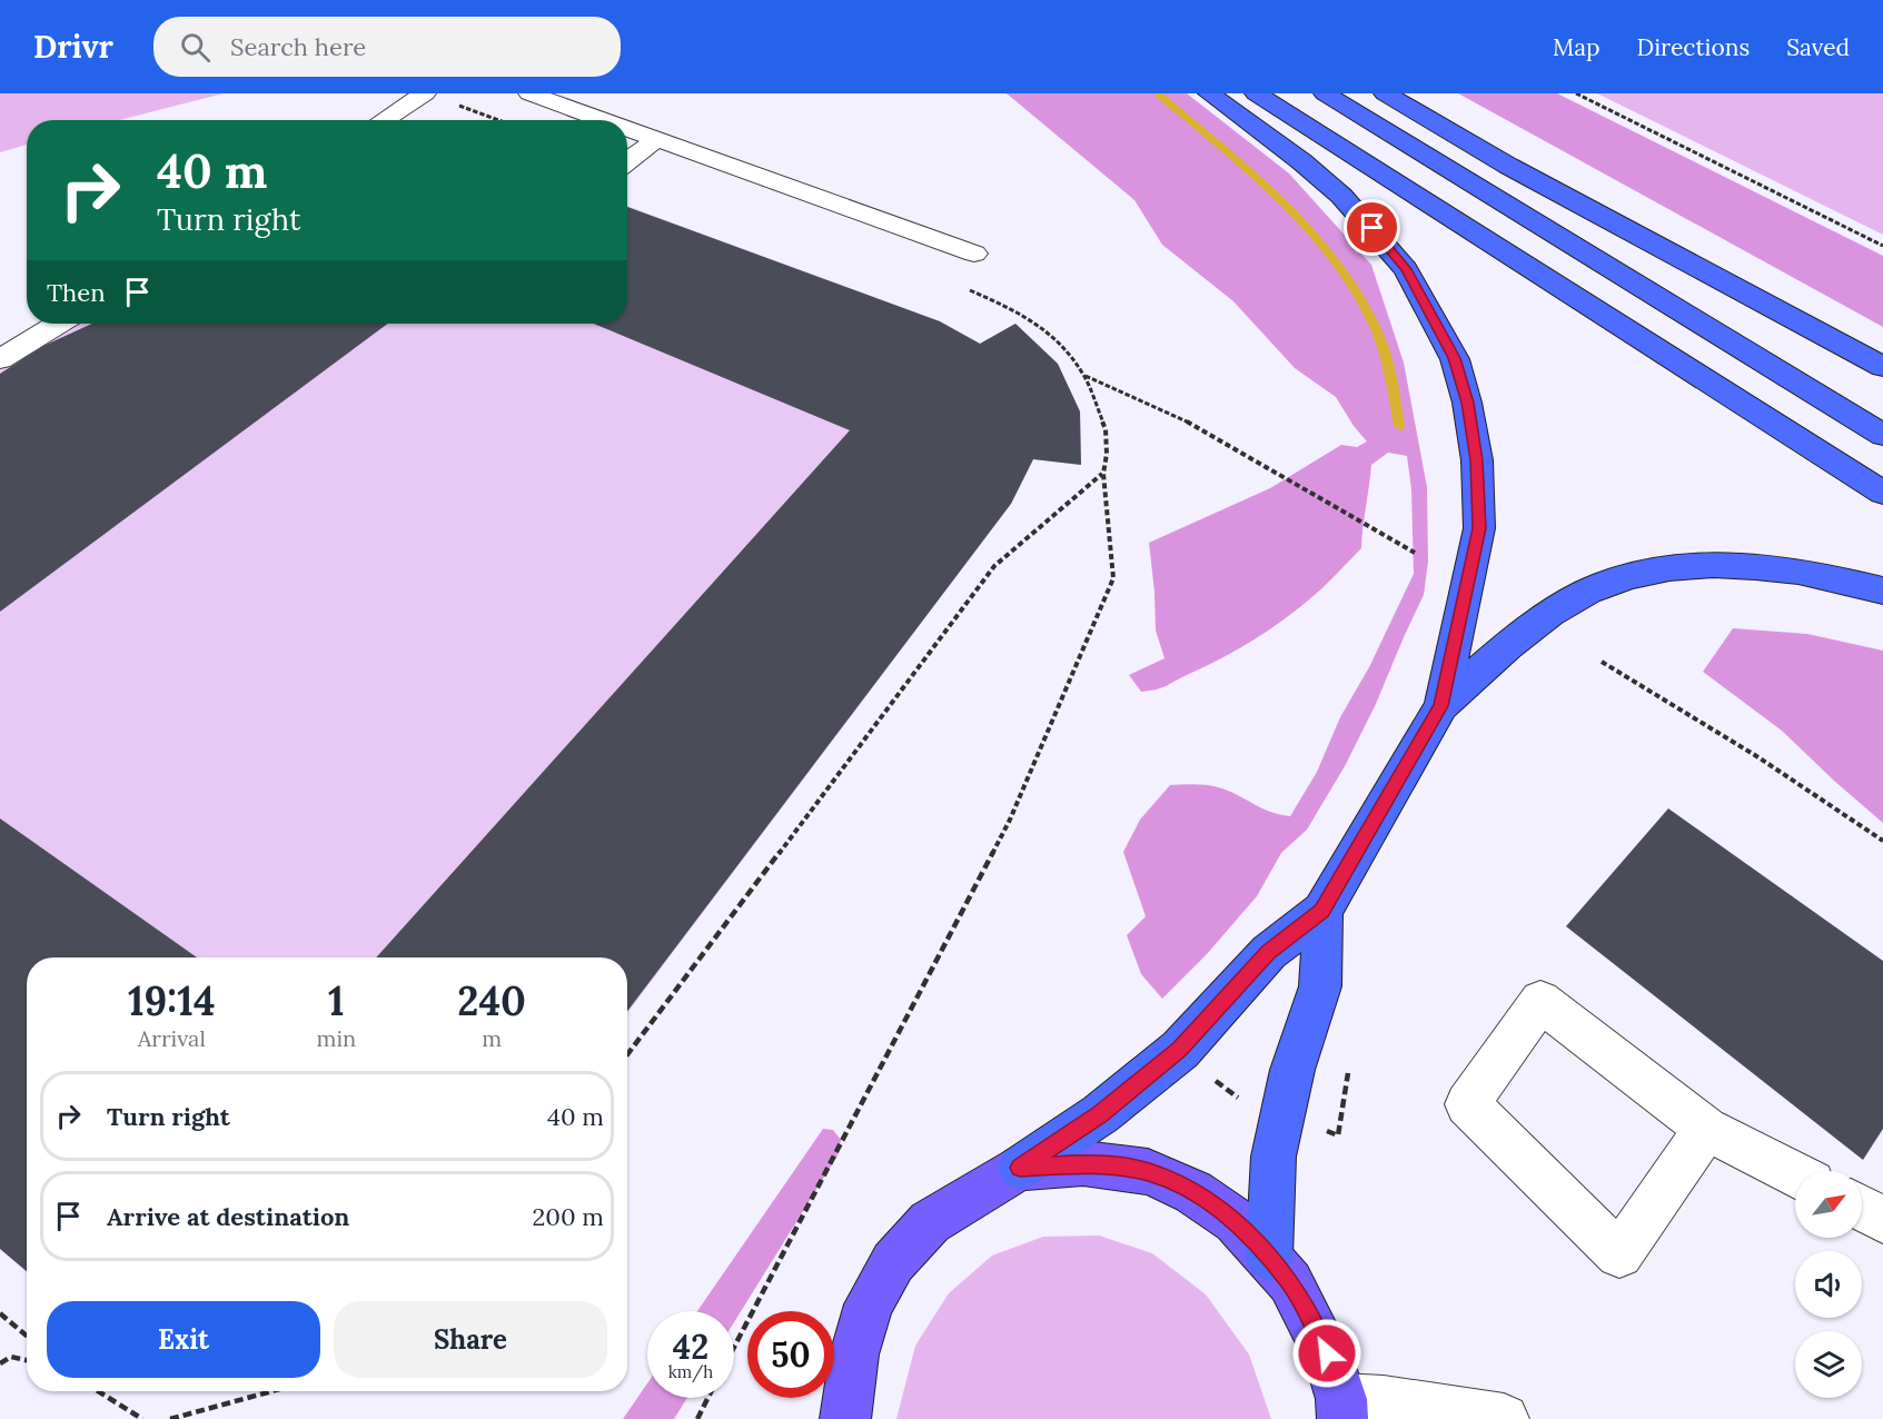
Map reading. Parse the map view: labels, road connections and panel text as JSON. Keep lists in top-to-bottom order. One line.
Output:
{"north":"top right","page":{"header":"Drivr","search":"Search here","nav":["Map","Directions","Saved"],"turn":["40 m","Turn right"],"then":"Then","eta":["19:14","Arrival","1","min","240","m"],"list":[{"name":"Turn right","value":"40 m"},{"name":"Arrive at destination","value":"200 m"}],"buttons":["Exit","Share"],"speed":"42 km/h","limit":"50"}}
